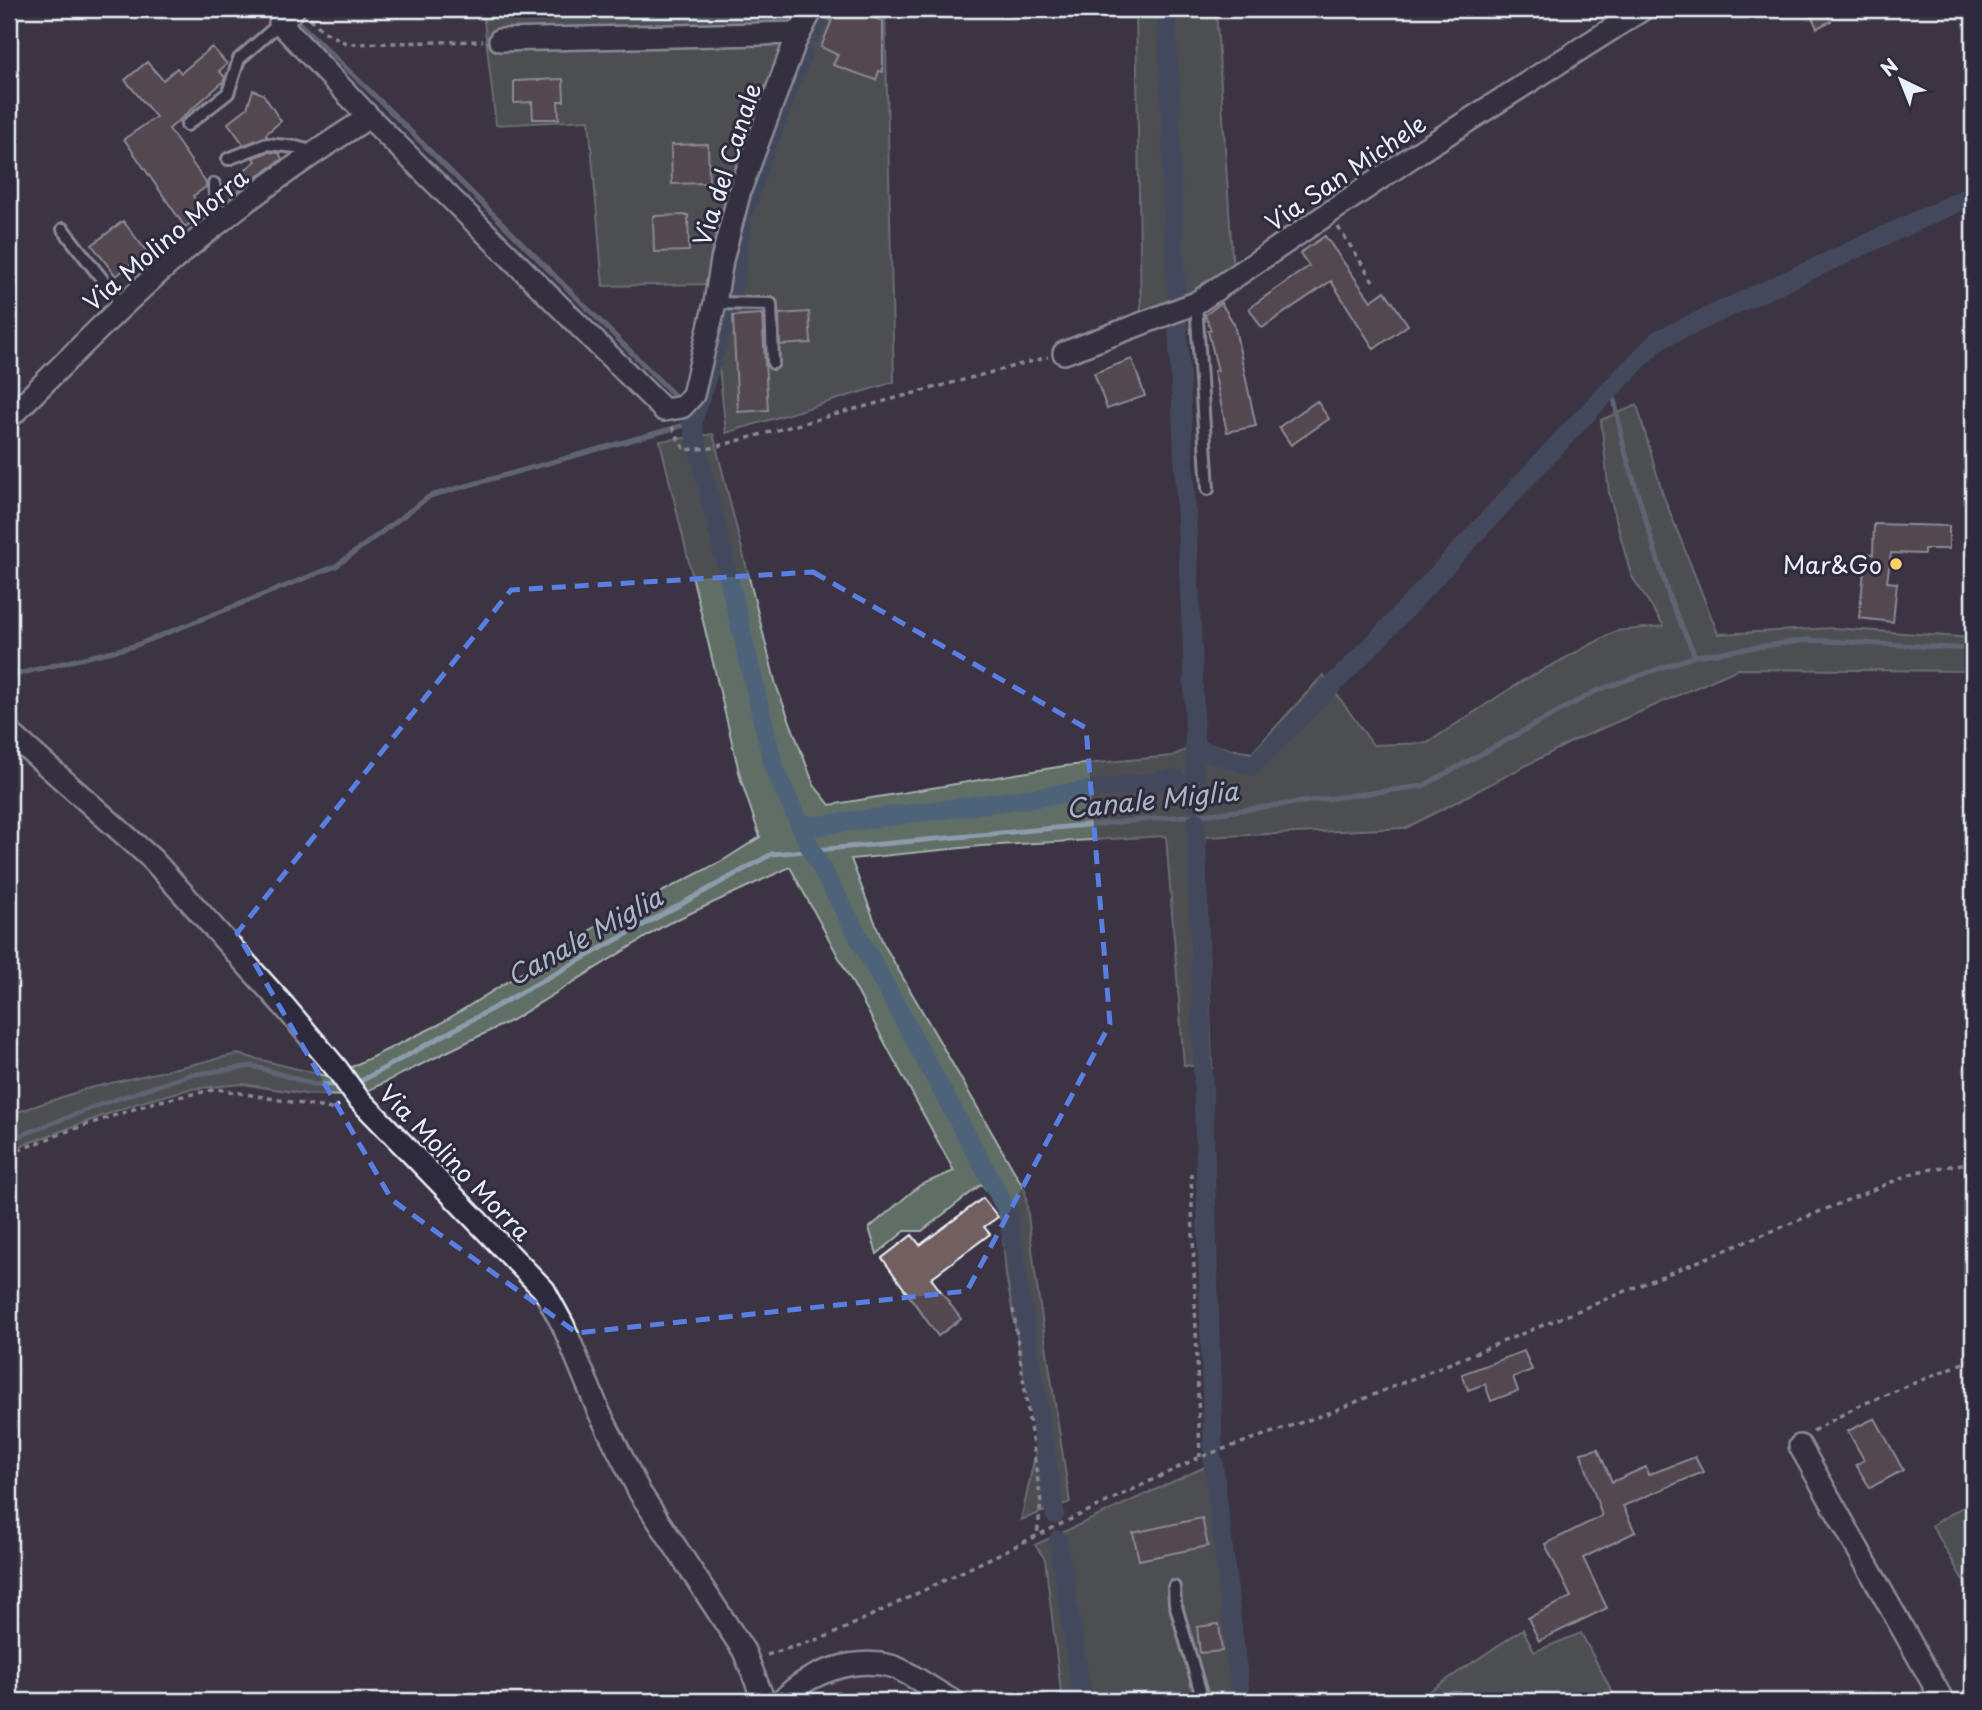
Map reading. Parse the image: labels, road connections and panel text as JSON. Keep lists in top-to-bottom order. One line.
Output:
{"streets":{"street":["Via del Canale","Via San Michele","Via Molino Morra"]},"crossings":[["Via del Canale","Via Molino Morra"]],"water":["Canale Miglia"],"places":["Mar&Go"],"north":"top left"}
